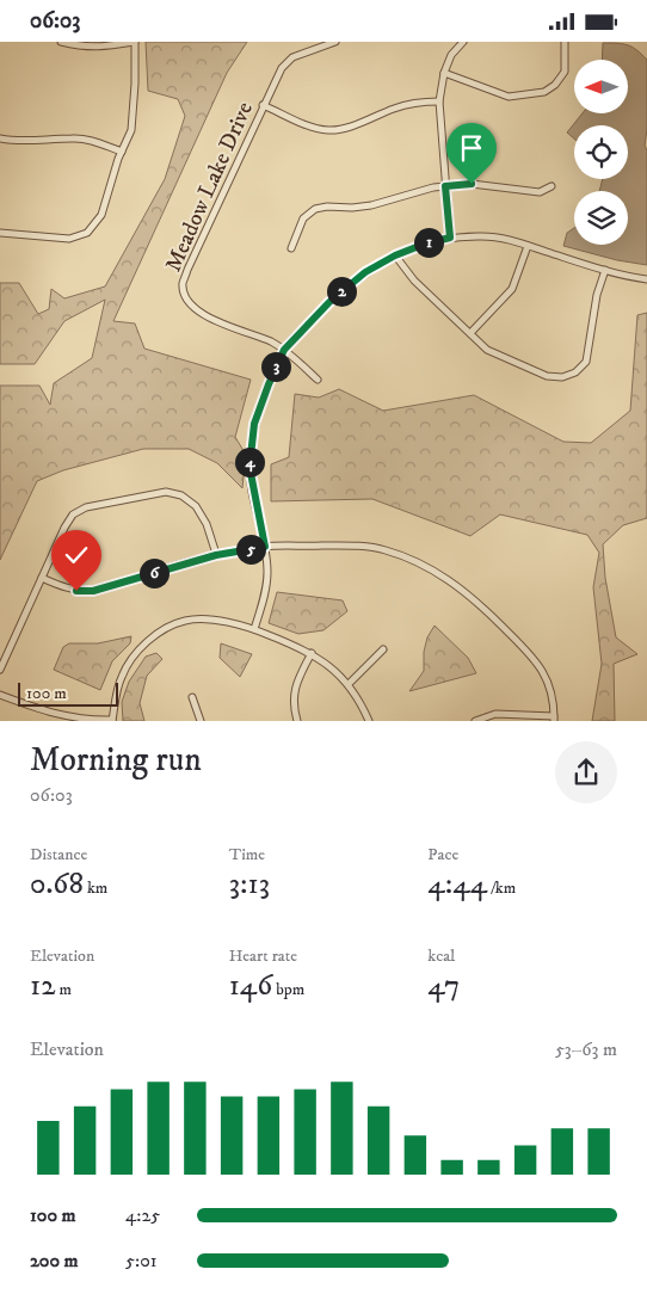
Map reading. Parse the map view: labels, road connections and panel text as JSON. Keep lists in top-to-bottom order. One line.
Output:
{"streets":{"street":["Meadow Lake Drive"]},"scale_bar":"100 m","north":"left","page":{"status":"06:03","pins":["1","2","3","4","5","6"],"scale":"100 m","heading":["Morning run","06:03"],"stats":[["Distance","0.68 km"],["Time","3:13"],["Pace","4:44 /km"],["Elevation","12 m"],["Heart rate","146 bpm"],["kcal","47"]],"chart":["Elevation","53–63 m"],"list":[{"name":"100 m","note":"4:25"},{"name":"200 m","note":"5:01"}]}}
